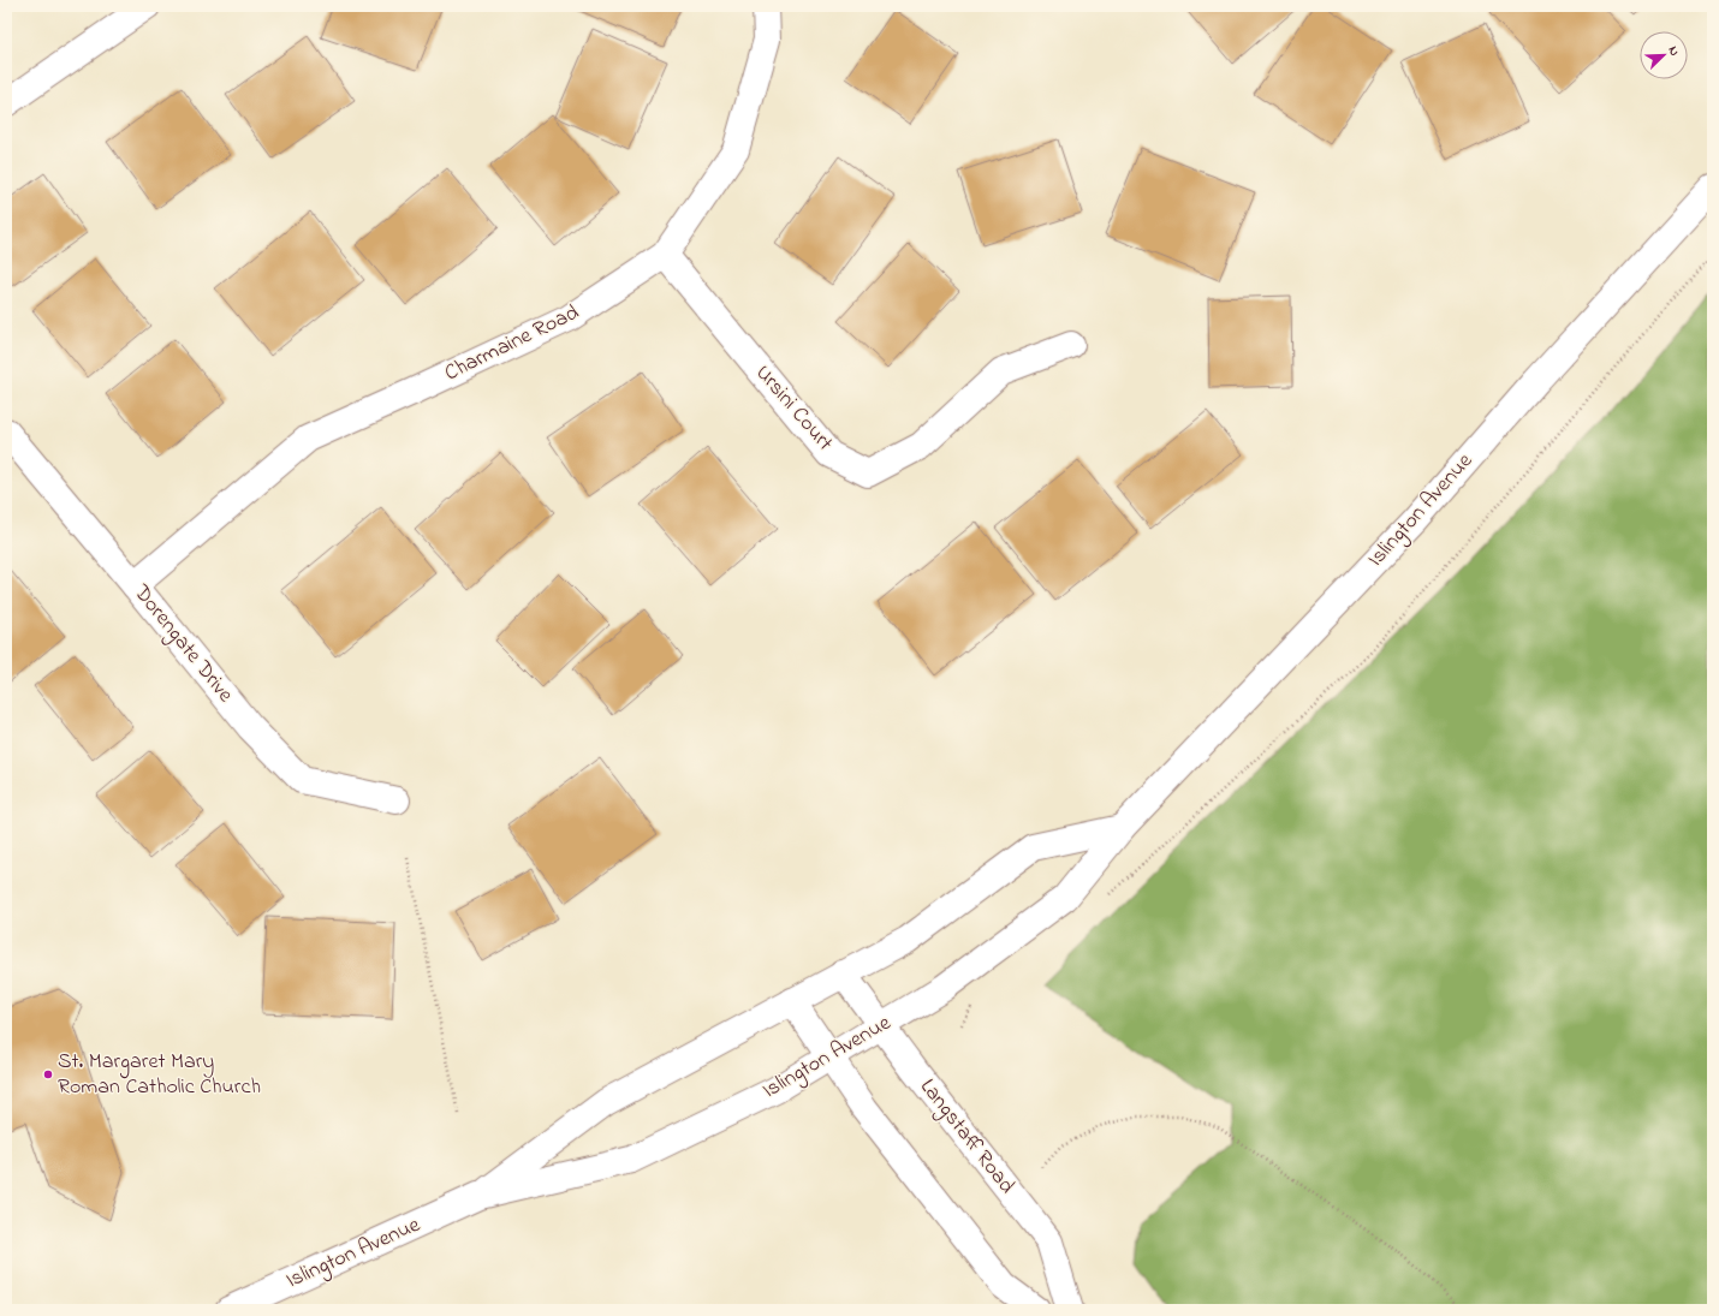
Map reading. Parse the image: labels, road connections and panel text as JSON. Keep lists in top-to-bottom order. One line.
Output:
{"streets":{"main road":["Charmaine Road","Ursini Court","Islington Avenue","Dorengate Drive","Langstaff Road"]},"crossings":[["Charmaine Road","Ursini Court"],["Charmaine Road","Dorengate Drive"],["Islington Avenue","Langstaff Road"]],"places":["St. Margaret Mary Roman Catholic Church"],"north":"top right"}
